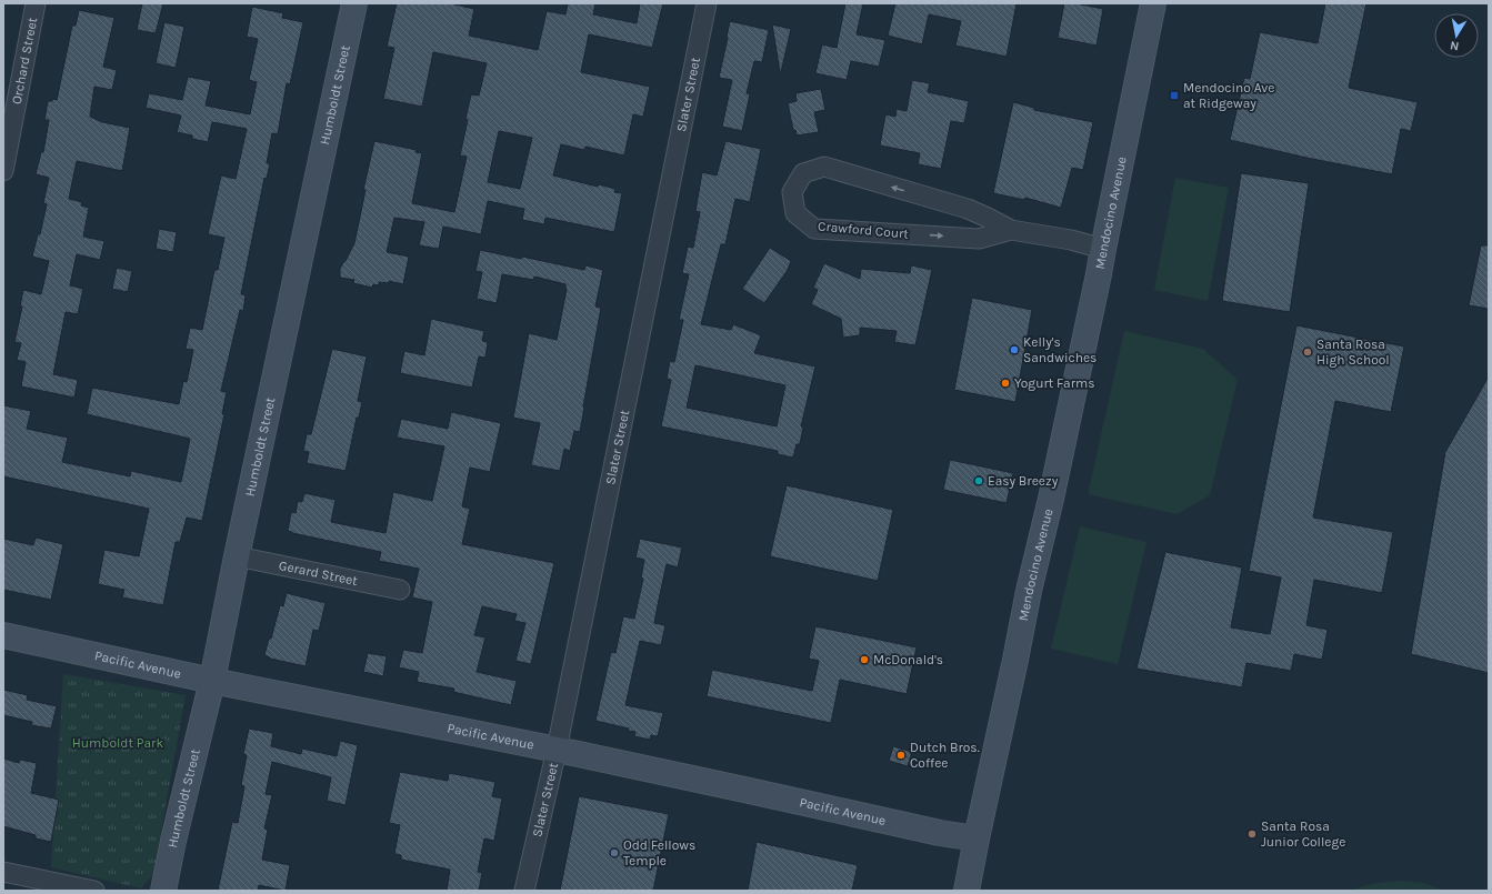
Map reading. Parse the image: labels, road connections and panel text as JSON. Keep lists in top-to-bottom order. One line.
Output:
{"streets":{"street":["Orchard Street","Slater Street","Humboldt Street","Mendocino Avenue","Crawford Court","Gerard Street","Pacific Avenue"]},"crossings":[["Slater Street","Pacific Avenue"],["Humboldt Street","Gerard Street"],["Humboldt Street","Pacific Avenue"],["Mendocino Avenue","Crawford Court"],["Mendocino Avenue","Pacific Avenue"]],"parks":["Humboldt Park"],"places":{"transit":["Mendocino Ave at Ridgeway"],"other":["Kelly's Sandwiches","Santa Rosa High School","Yogurt Farms","Easy Breezy","McDonald's","Dutch Bros. Coffee","Santa Rosa Junior College","Odd Fellows Temple"]},"north":"bottom"}
